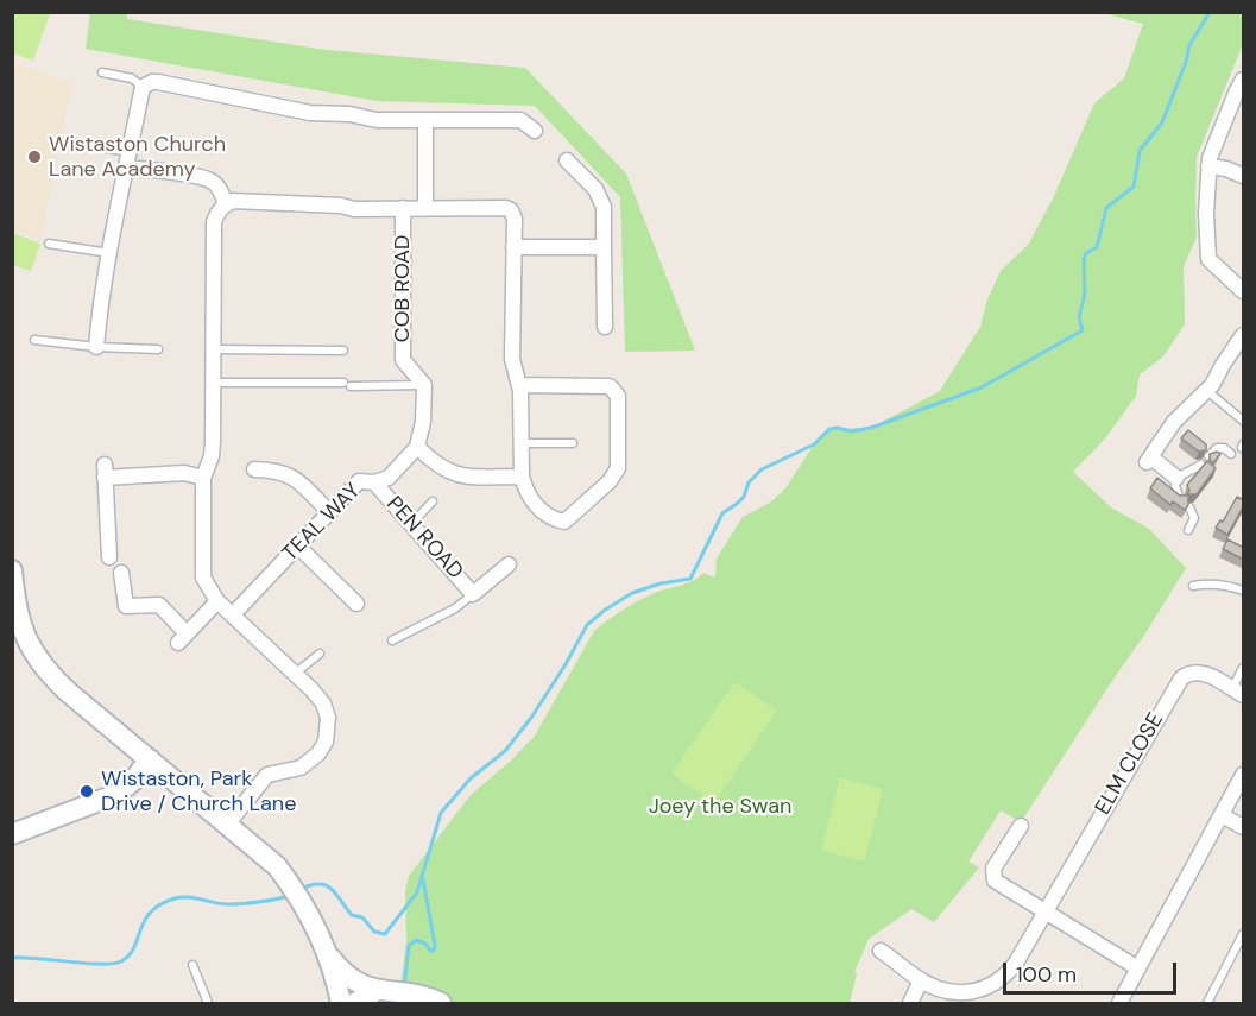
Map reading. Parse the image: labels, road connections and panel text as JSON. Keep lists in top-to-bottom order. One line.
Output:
{"streets":{"street":["COB ROAD","TEAL WAY","PEN ROAD","ELM CLOSE"]},"crossings":[["TEAL WAY","PEN ROAD"]],"parks":["Joey the Swan"],"places":["Wistaston Church Lane Academy","Wistaston, Park Drive / Church Lane"],"scale_bar":"100 m"}
